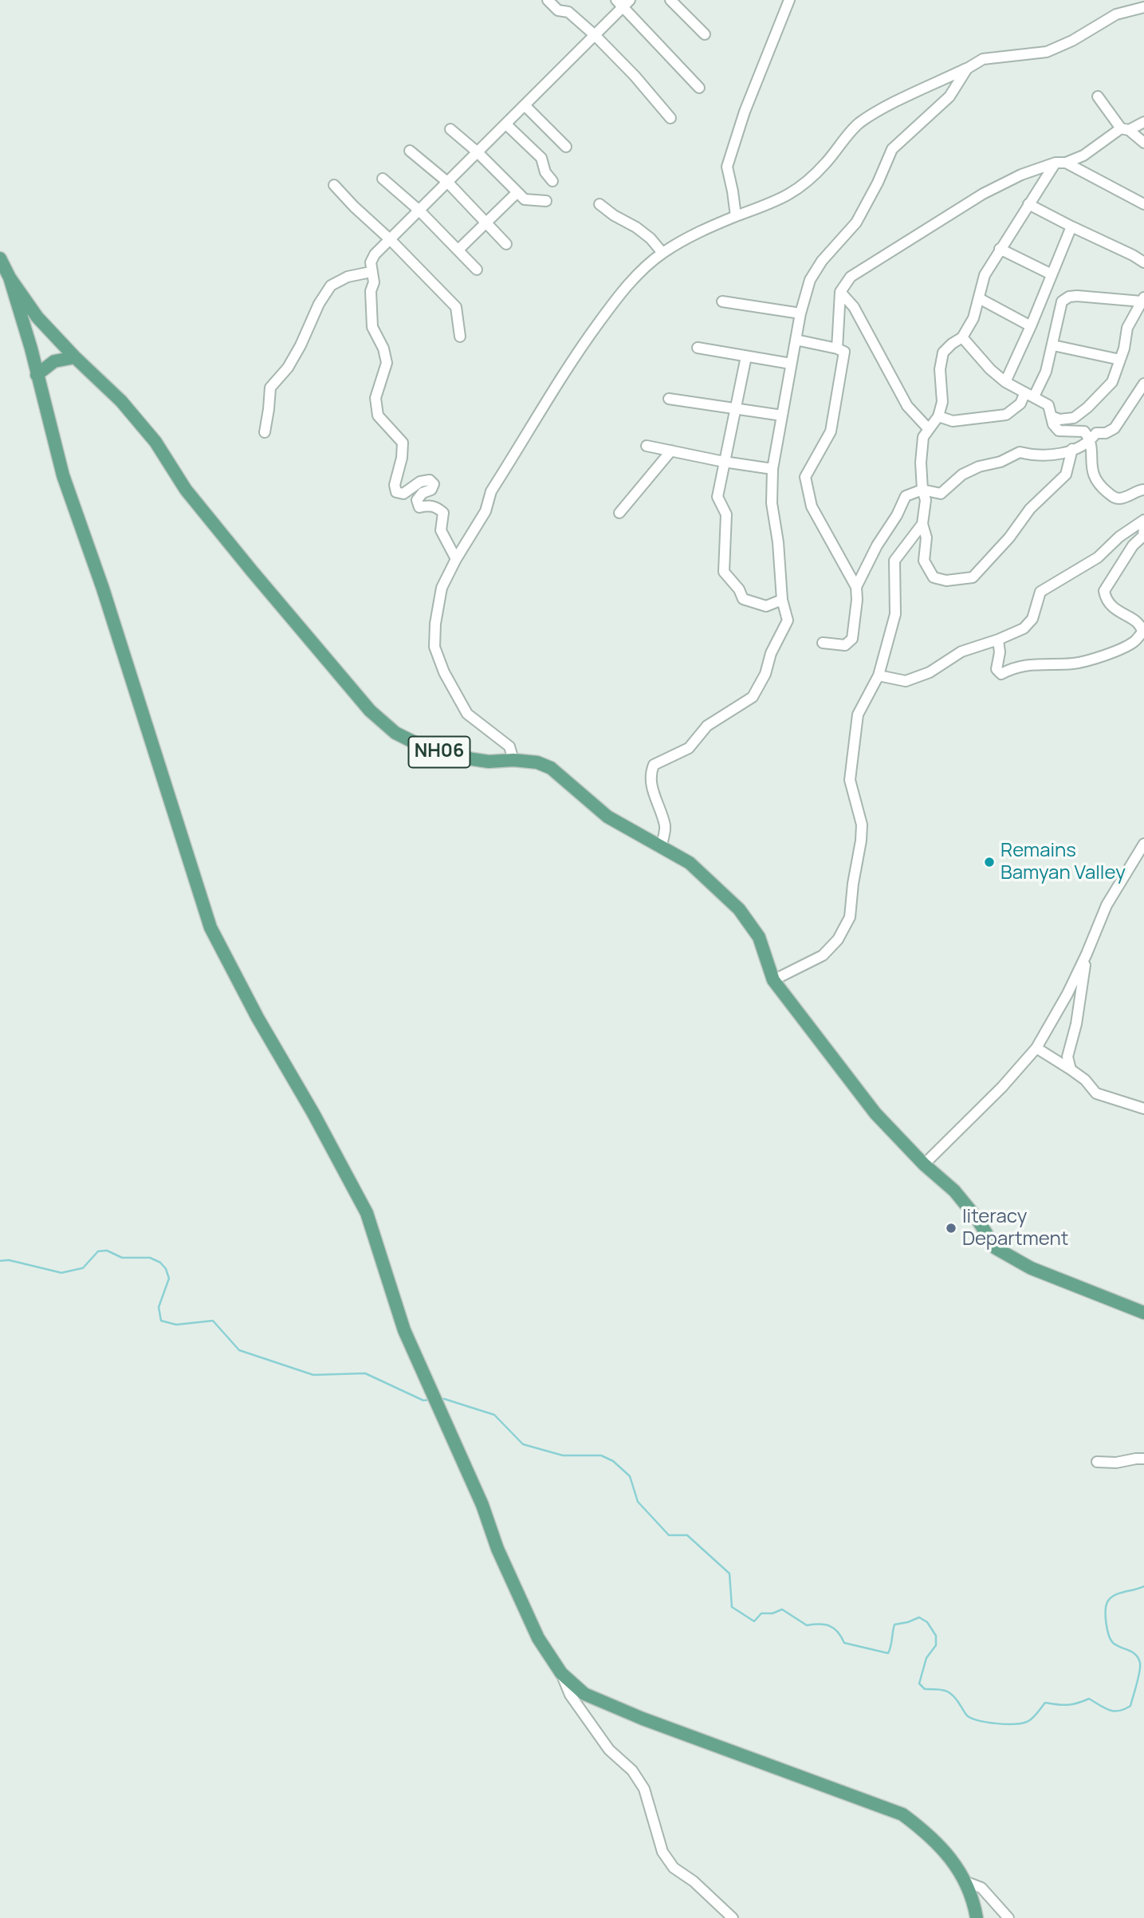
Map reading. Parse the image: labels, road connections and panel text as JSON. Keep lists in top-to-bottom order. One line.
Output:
{"streets":{"main road":["NH06"]},"places":["Remains Bamyan Valley","literacy Department"]}
